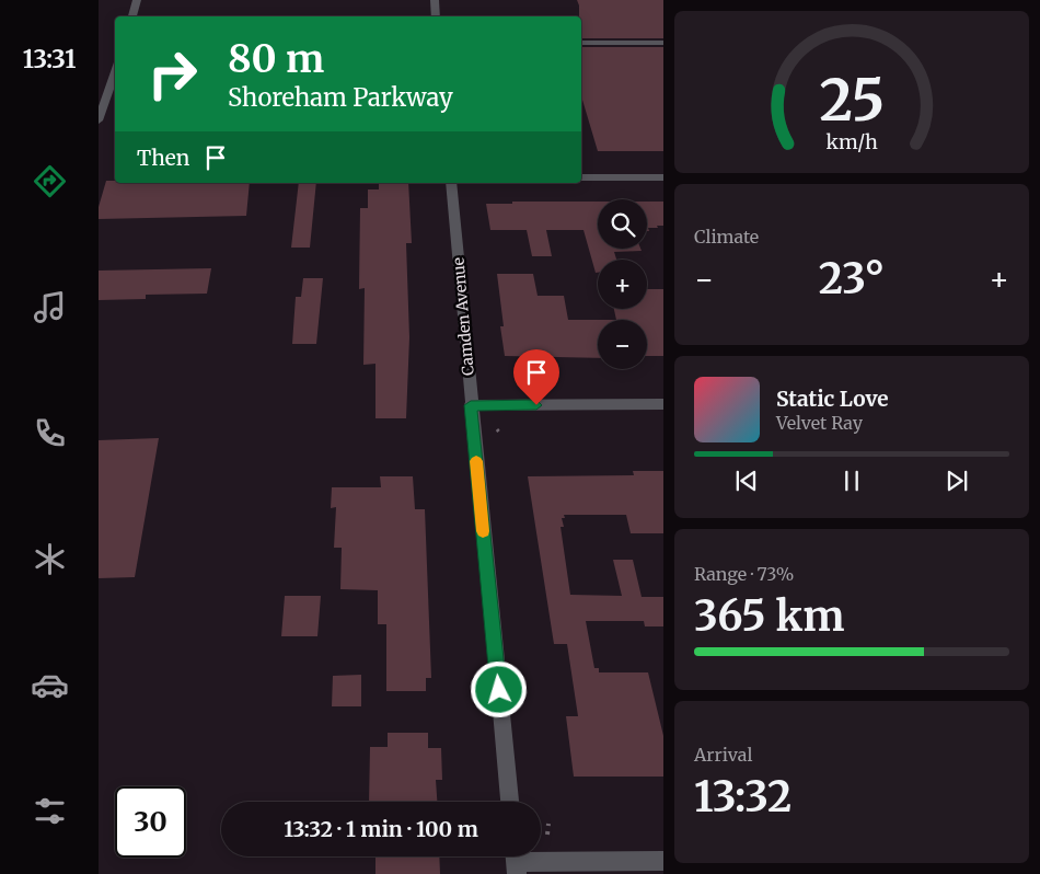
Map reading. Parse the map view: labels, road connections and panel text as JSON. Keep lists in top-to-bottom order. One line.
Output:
{"streets":{"street":["Camden Avenue"]},"page":{"tabs":"13:31","turn":["80 m","Shoreham Parkway"],"then":"Then","tile":["Climate",["Range · 73%","365 km"],["Arrival","13:32"]],"map_buttons":["+","−"],"heat":["−","23°","+"],"song":["Static Love","Velvet Ray"],"limit":"30","trip":"13:32 · 1 min · 100 m","gauge":["25","km/h"]}}
